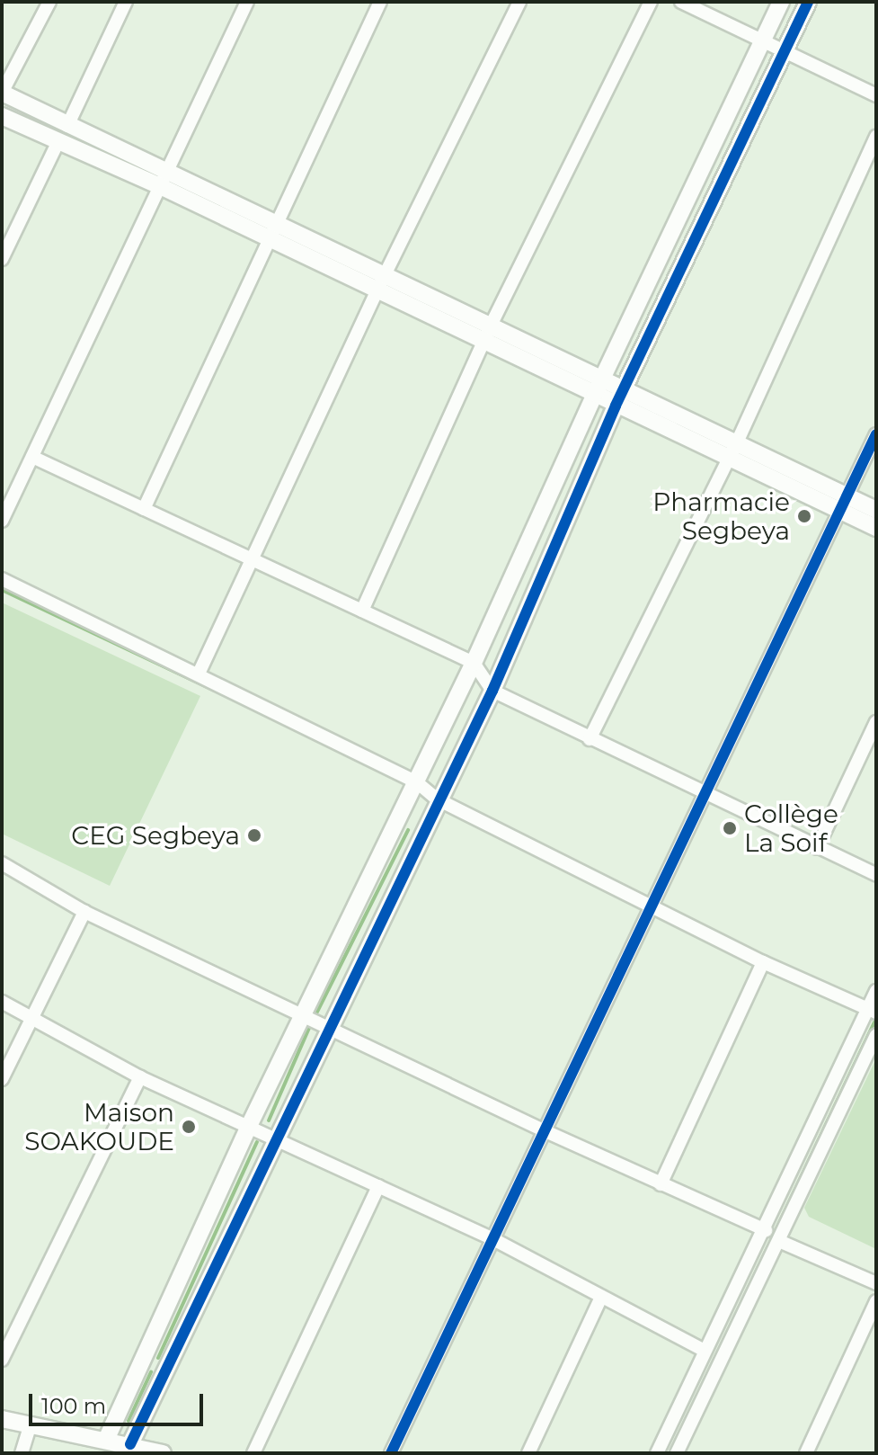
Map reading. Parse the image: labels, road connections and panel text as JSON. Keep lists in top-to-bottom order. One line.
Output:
{"places":["Pharmacie Segbeya","Collège La Soif","CEG Segbeya","Maison SOAKOUDE"],"scale_bar":"100 m"}
